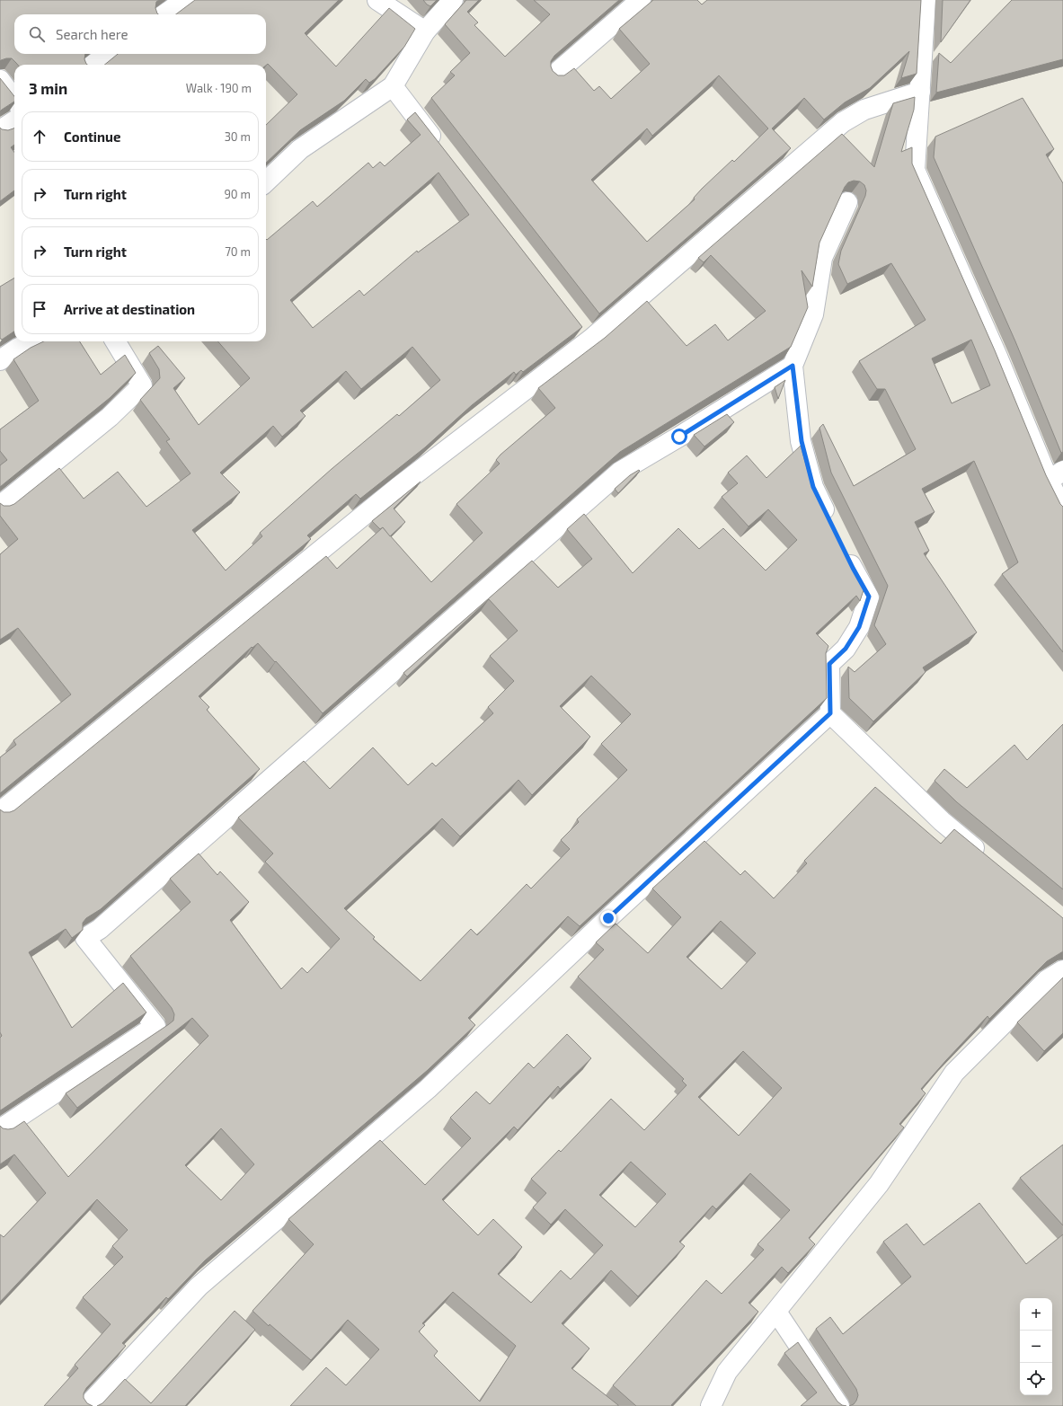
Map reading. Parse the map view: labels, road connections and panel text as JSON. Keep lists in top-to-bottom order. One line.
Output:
{"page":{"search":"Search here","heading":["3 min","Walk · 190 m"],"list":[["Continue","30 m"],["Turn right","90 m"],["Turn right","70 m"],"Arrive at destination"],"map_buttons":["+","−"]}}
